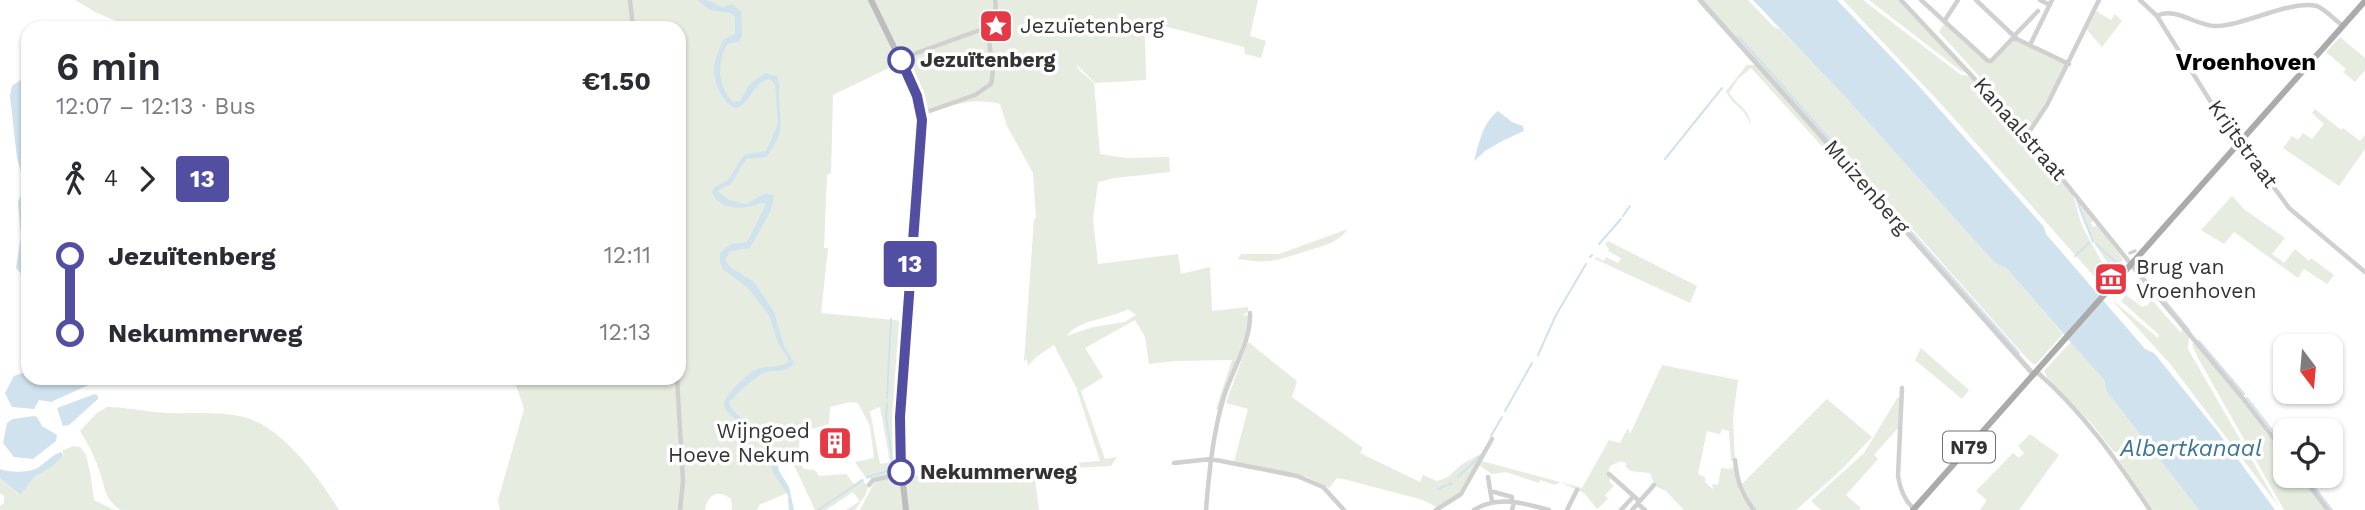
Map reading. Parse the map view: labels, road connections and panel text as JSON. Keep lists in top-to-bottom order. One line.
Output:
{"streets":{"main road":["N79"],"street":["Kanaalstraat","Krijtstraat","Muizenberg"]},"crossings":[["Kanaalstraat","N79"],["Krijtstraat","N79"],["Muizenberg","N79"]],"districts":["Vroenhoven"],"water":["Albertkanaal"],"places":{"place":["Jezuïetenberg"],"other":["Jezuïtenberg","Nekummerweg"],"museum":["Brug van Vroenhoven"],"building":["Wijngoed Hoeve Nekum"]},"lines":["bus line 13"],"north":"bottom","page":{"on_map":"13","heading":["6 min","12:07 – 12:13 · Bus","€1.50"],"legs":["4","13"],"list":[{"name":"Jezuïtenberg","value":"12:11"},{"name":"Nekummerweg","value":"12:13"}]}}
